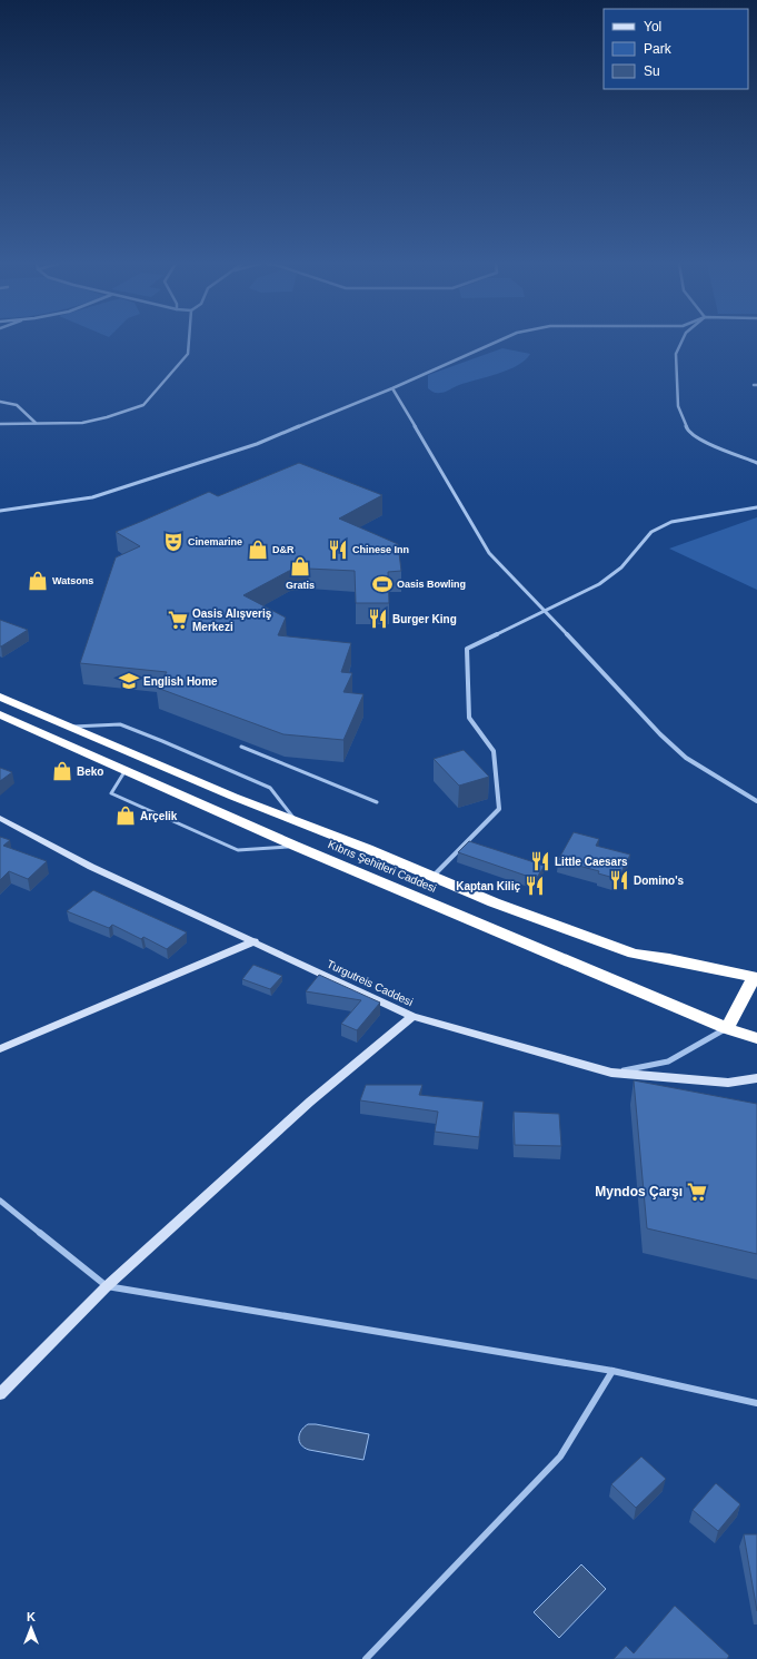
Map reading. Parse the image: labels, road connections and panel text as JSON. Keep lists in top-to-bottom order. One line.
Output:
{"streets":{"highway":["Kıbrıs Şehitleri Caddesi"],"street":["Turgutreis Caddesi"]},"places":{"theatre":["Cinemarine"],"shop":["D&R","Gratis","Watsons","Beko","Arçelik"],"restaurant":["Chinese Inn","Burger King","Little Caesars","Domino's","Kaptan Kiliç"],"sports":["Oasis Bowling"],"supermarket":["Oasis Alışveriş Merkezi","Myndos Çarşı"],"school or university":["English Home"]},"legend":["Yol","Park","Su"],"north":"top"}
